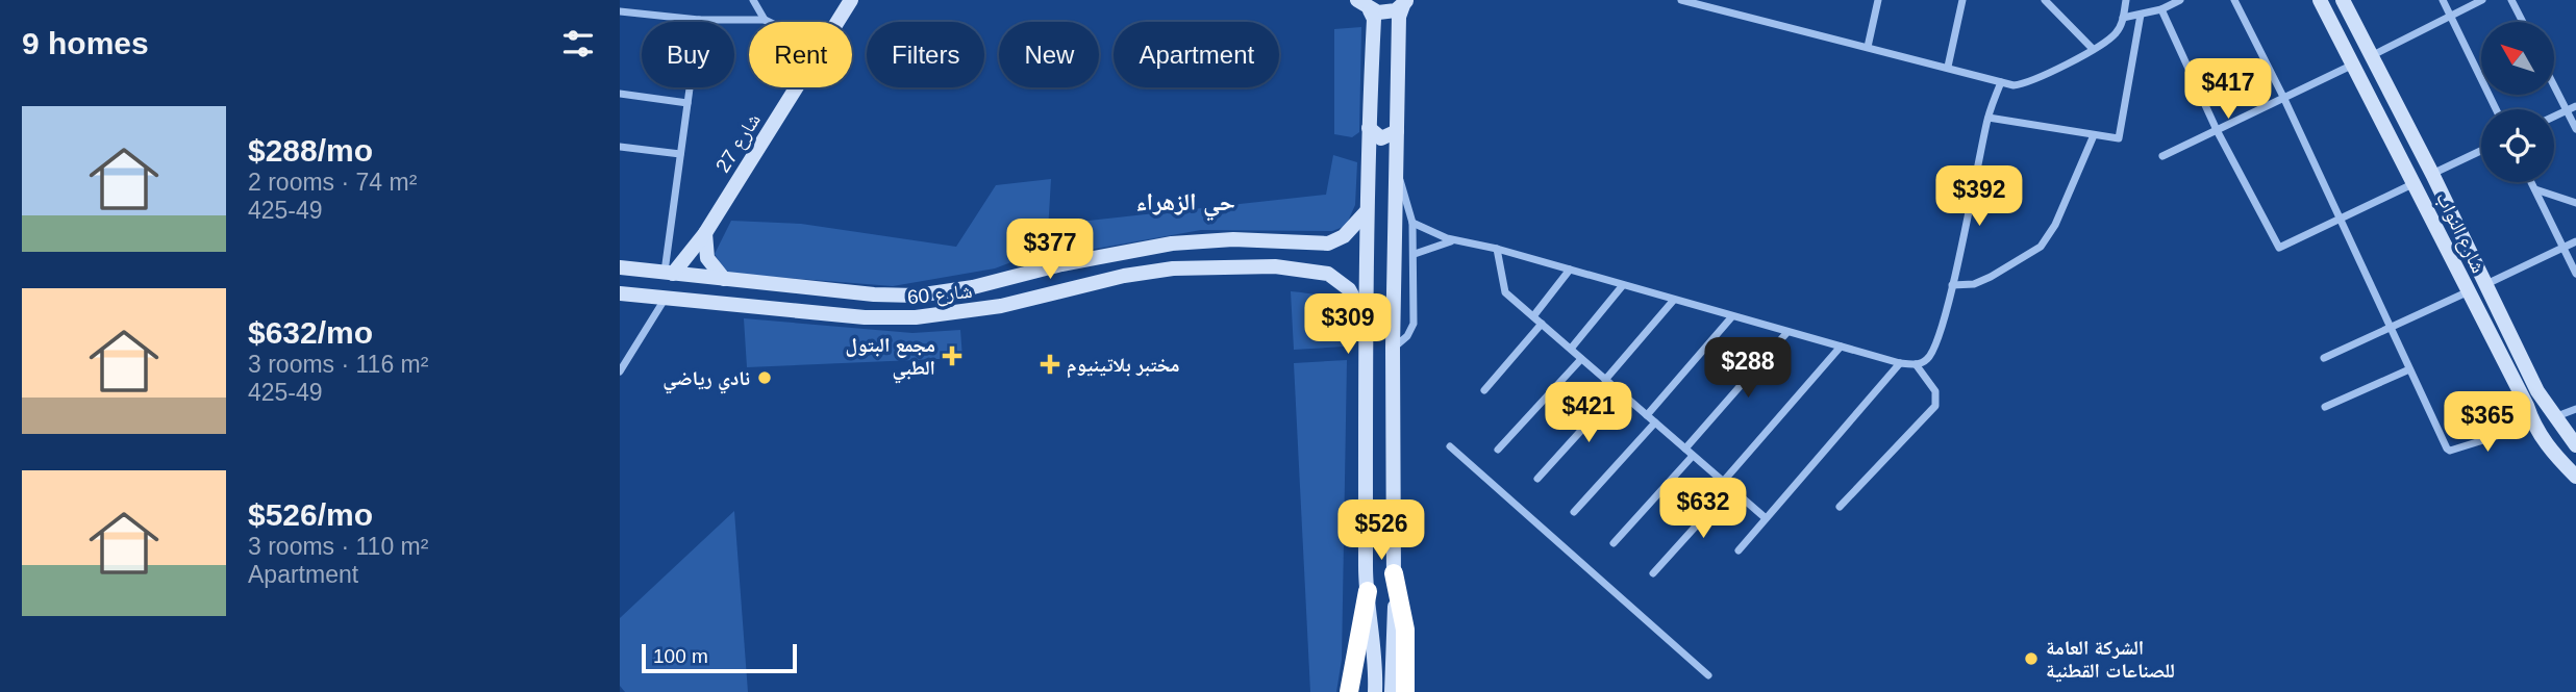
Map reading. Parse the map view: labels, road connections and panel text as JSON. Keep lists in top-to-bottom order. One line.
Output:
{"streets":{"street":["شارع 27","شارع النواب","شارع 60"]},"crossings":[["شارع 27","شارع 60"]],"districts":["حي الزهراء"],"places":{"health":["مجمع البتول الطبي","مختبر بلاتينيوم"],"other":["نادي رياضي","الشركة العامة للصناعات القطنية"]},"scale_bar":"100 m","north":"top left","page":{"heading":"9 homes","chip":["Buy","Rent","Filters","New","Apartment"],"price":["$417","$392","$377","$309","$288","$421","$365","$632","$526"],"list":[{"name":"$288/mo","note":"2 rooms · 74 m² · 425-49"},{"name":"$632/mo","note":"3 rooms · 116 m² · 425-49"},{"name":"$526/mo","note":"3 rooms · 110 m² · Apartment"}],"scale":"100 m"}}
